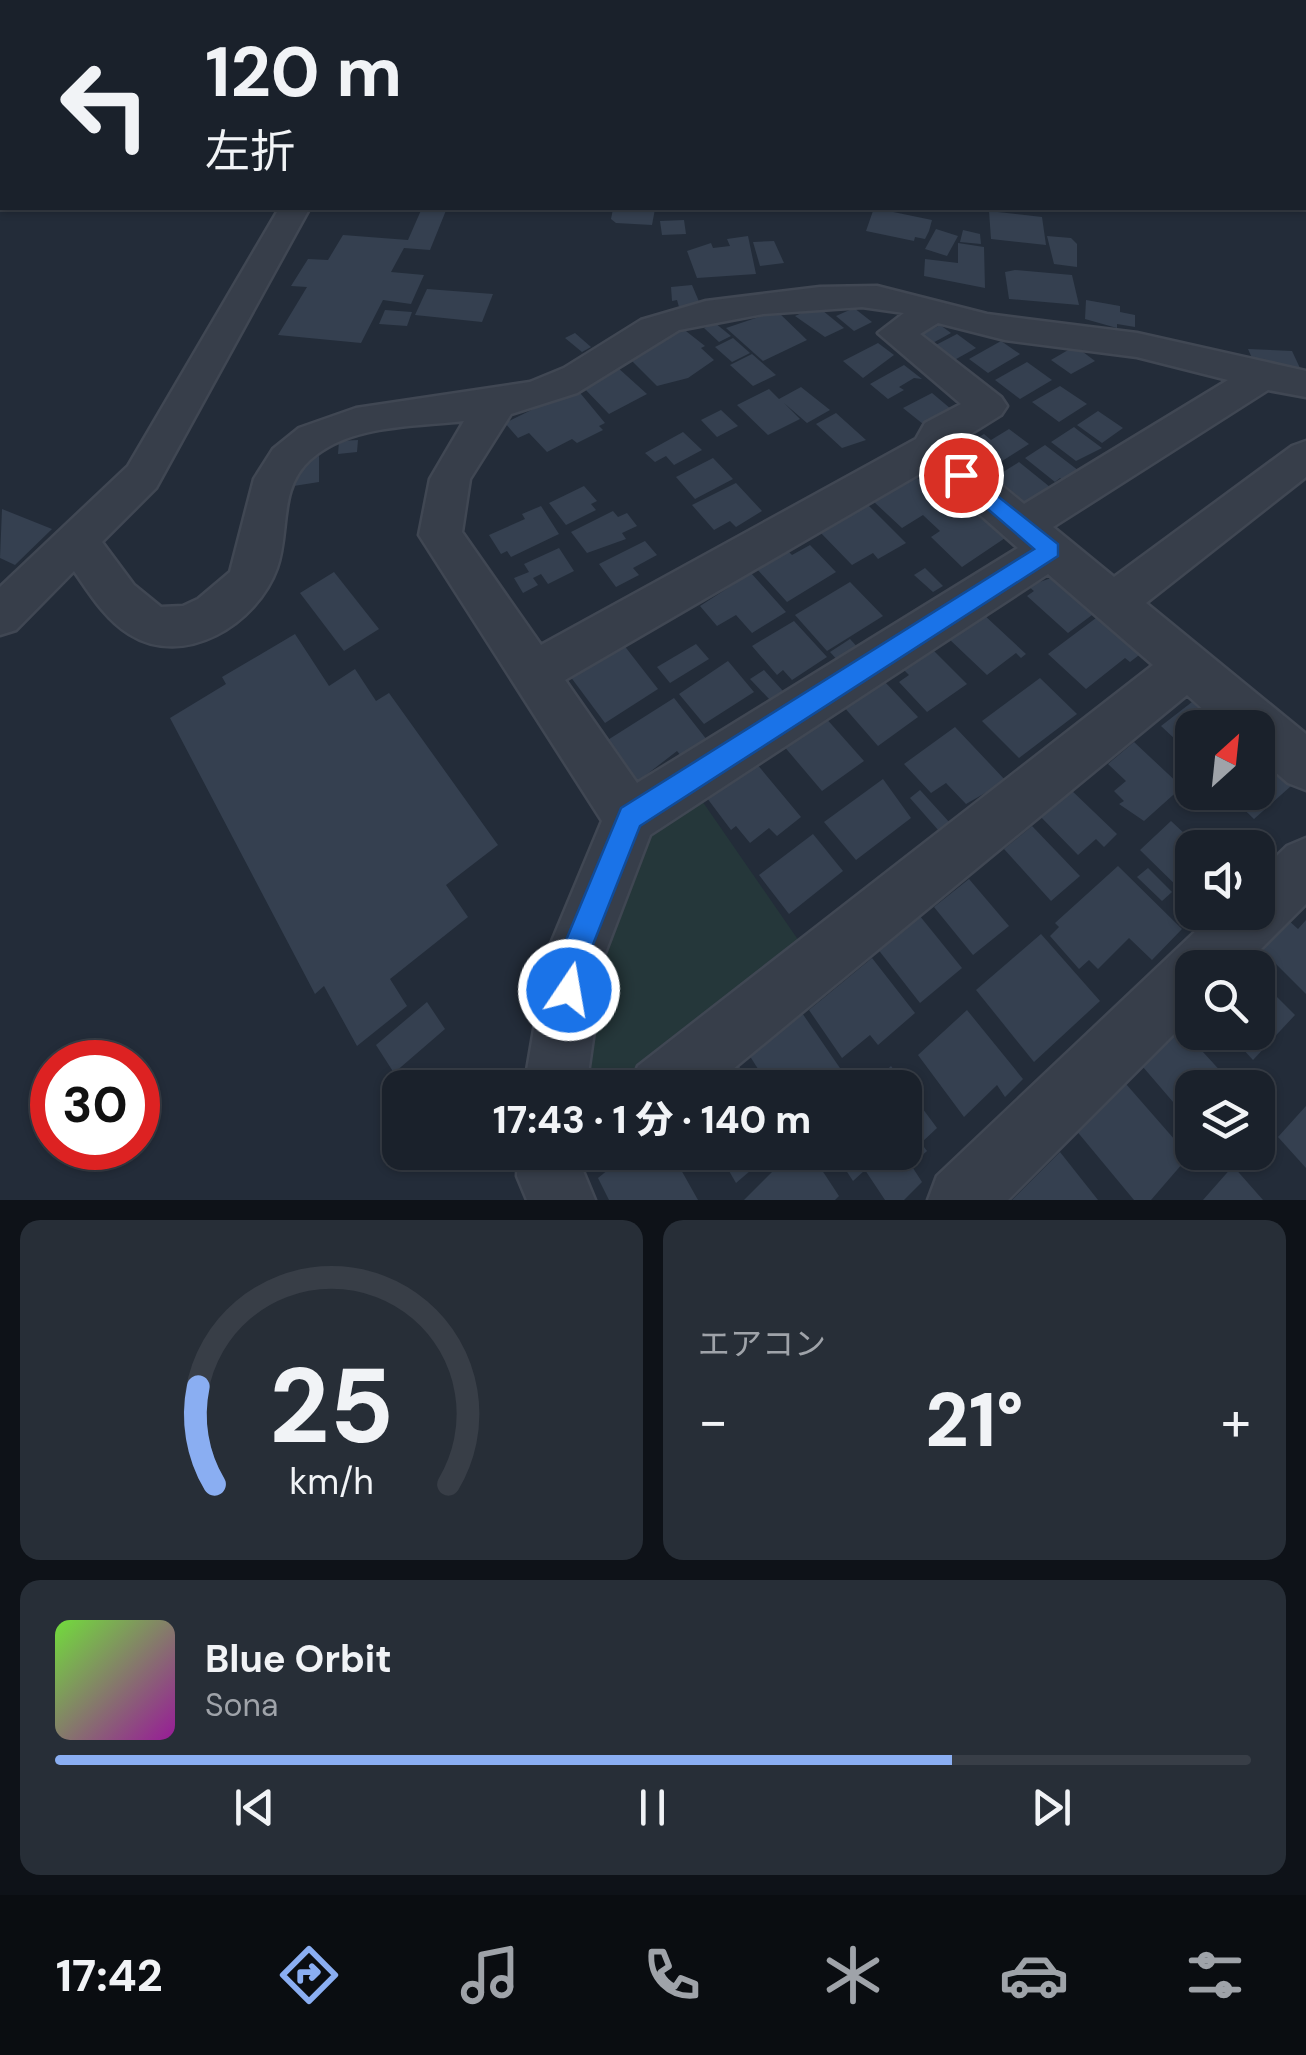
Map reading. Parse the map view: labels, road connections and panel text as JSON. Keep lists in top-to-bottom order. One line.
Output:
{"north":"top right","page":{"turn":["120 m","左折"],"limit":"30","trip":"17:43 · 1 分 · 140 m","tile":"エアコン","heat":["−","21°","+"],"song":["Blue Orbit","Sona"],"tabs":"17:42","gauge":["25","km/h"]}}
